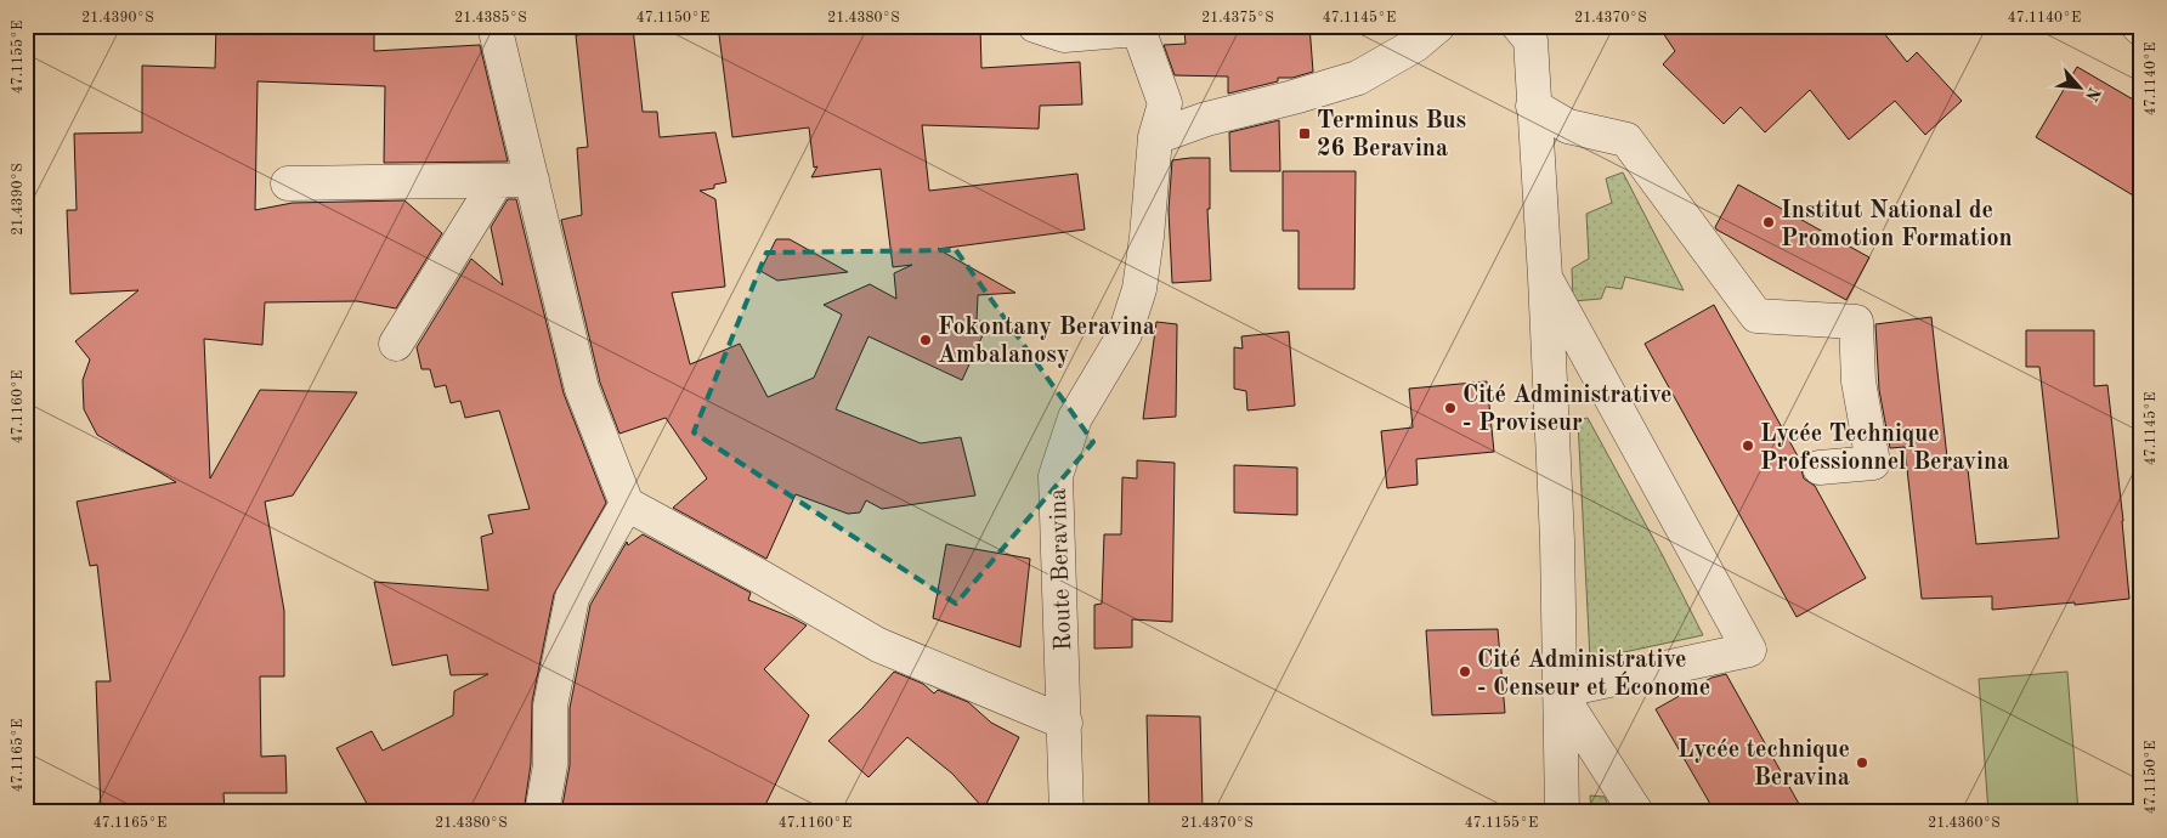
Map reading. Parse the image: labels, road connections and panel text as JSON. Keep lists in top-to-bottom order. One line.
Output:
{"streets":{"street":["Route Beravina"]},"places":{"transit":["Terminus Bus 26 Beravina"],"other":["Institut National de Promotion Formation","Fokontany Beravina Ambalanosy","Cité Administrative - Proviseur","Lycée Technique Professionnel Beravina","Cité Administrative - Censeur et Économe","Lycée technique Beravina"]},"north":"bottom right","coordinates":["21.4390°S","21.4385°S","47.1150°E","21.4380°S","21.4375°S","47.1145°E","21.4370°S","47.1140°E","47.1155°E","47.1160°E","47.1165°E","21.4360°S"]}
